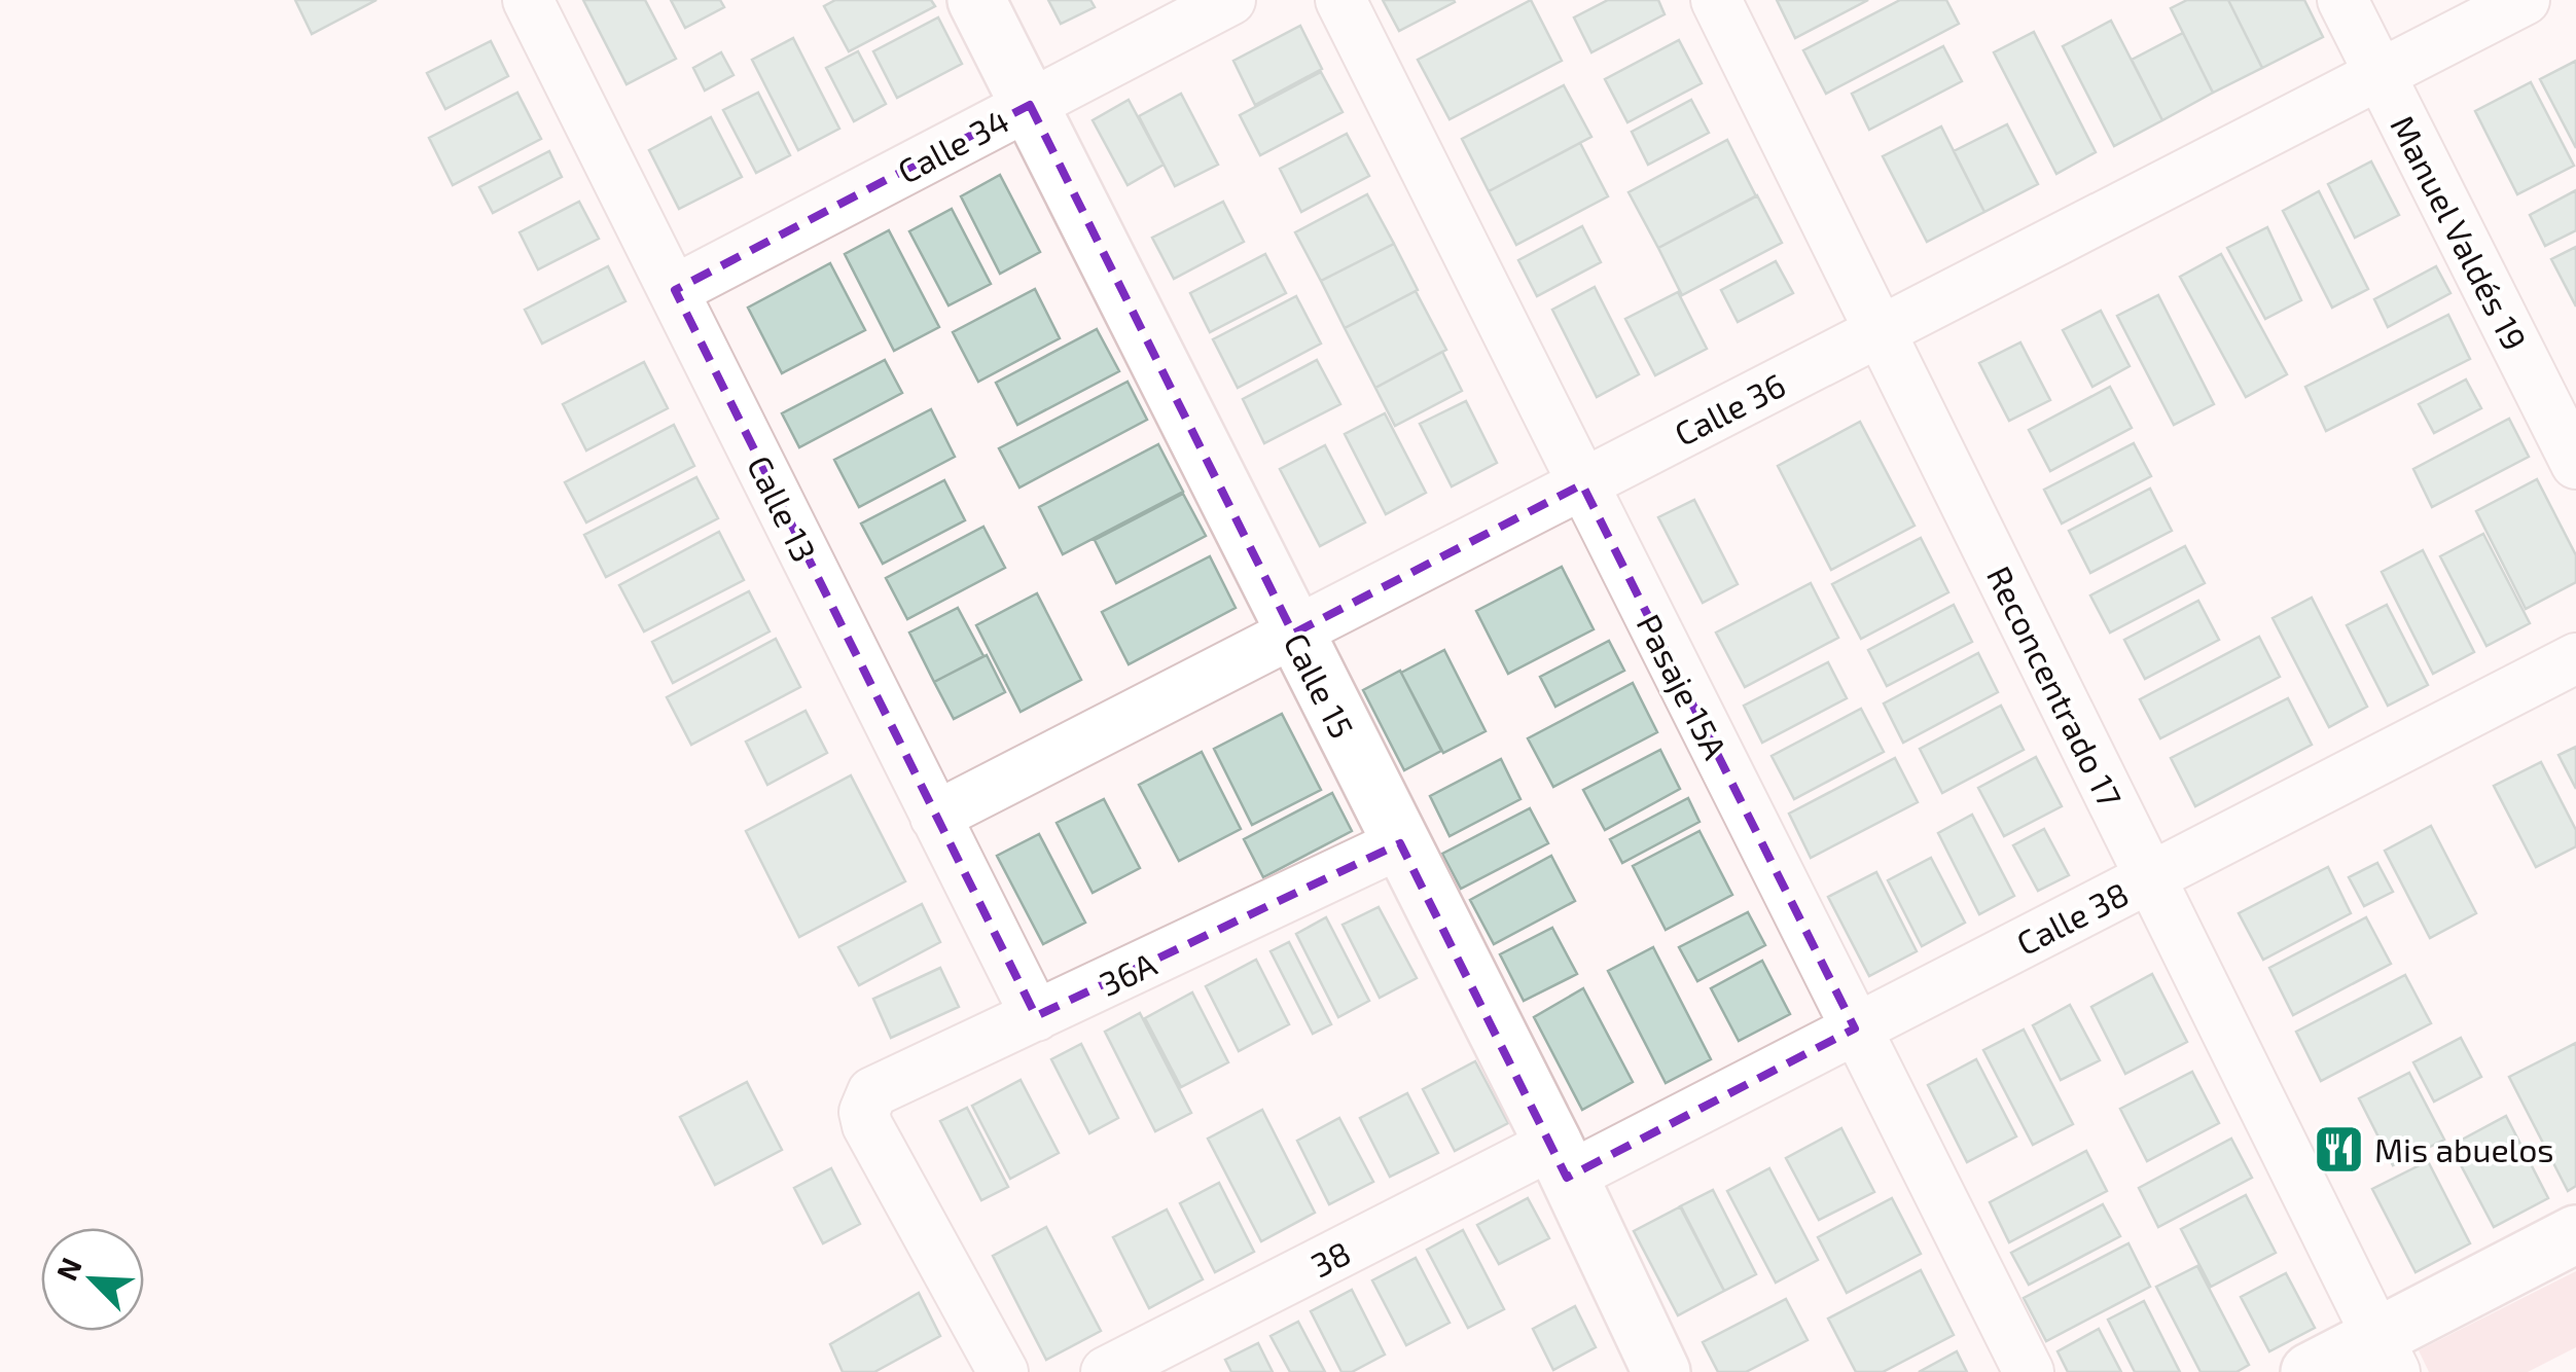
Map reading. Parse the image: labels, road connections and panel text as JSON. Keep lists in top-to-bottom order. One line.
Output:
{"streets":{"street":["Calle 34","Manuel Valdés 19","Calle 36","Calle 13","Calle 15","Pasaje 15A","Reconcentrado 17","Calle 38","36A","38"]},"crossings":[["Calle 34","Calle 13"],["Calle 34","Calle 15"],["Manuel Valdés 19","Calle 36"],["Calle 36","Calle 13"],["Calle 36","Calle 15"],["Calle 36","Pasaje 15A"],["Calle 36","Reconcentrado 17"],["Calle 13","36A"],["Calle 15","Calle 38"],["Calle 15","36A"],["Calle 15","38"],["Pasaje 15A","Calle 38"],["Reconcentrado 17","Calle 38"],["Calle 38","38"]],"places":{"restaurant":["Mis abuelos"]},"north":"top left"}
